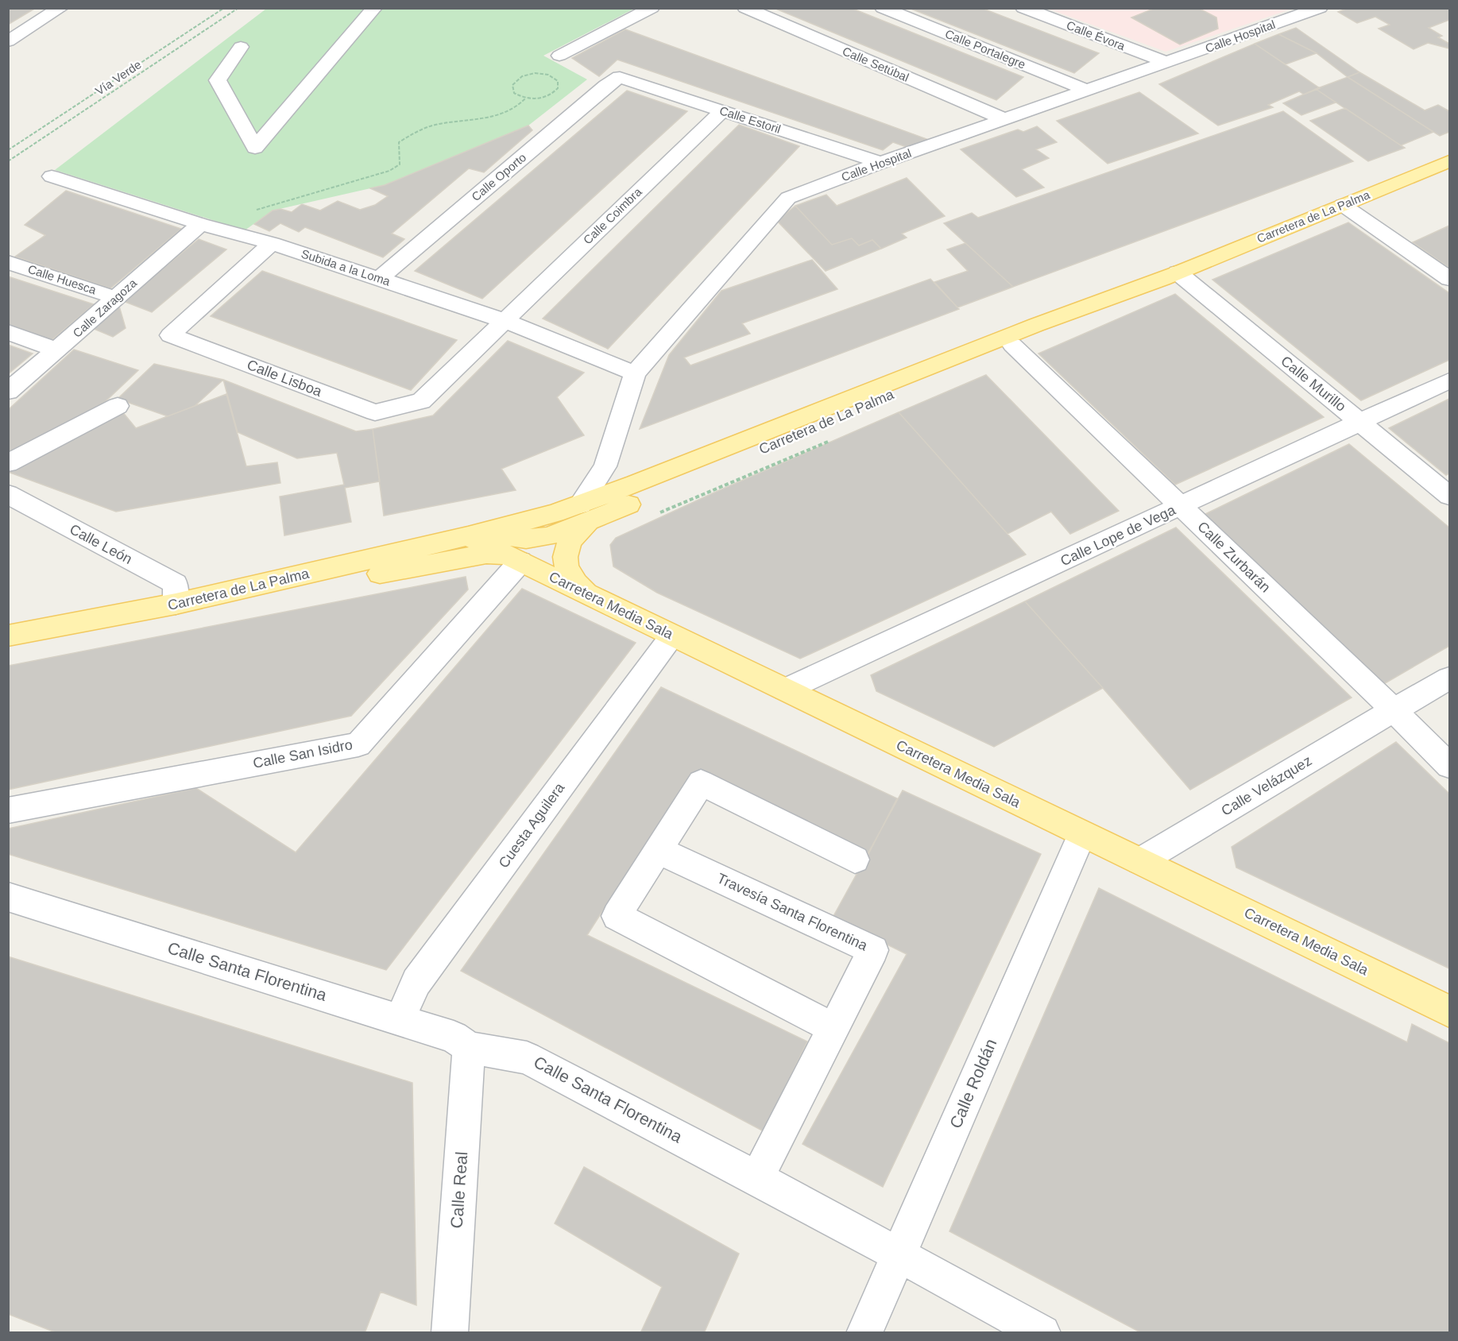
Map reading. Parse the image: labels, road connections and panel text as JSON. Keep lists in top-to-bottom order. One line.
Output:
{"streets":{"main road":["Carretera de La Palma","Carretera Media Sala"],"street":["Calle Évora","Calle Hospital","Calle Portalegre","Calle Setúbal","Calle Estoril","Calle Oporto","Calle Coimbra","Subida a la Loma","Calle Huesca","Calle Zaragoza","Calle Lisboa","Calle Murillo","Calle Lope de Vega","Calle León","Calle Zurbarán","Calle San Isidro","Calle Velázquez","Cuesta Aguilera","Travesía Santa Florentina","Calle Santa Florentina","Calle Roldán","Calle Real"],"path":["Vía Verde"]},"crossings":[["Calle Évora","Calle Hospital"],["Calle Hospital","Calle Portalegre"],["Calle Hospital","Calle Setúbal"],["Calle Hospital","Calle Estoril"],["Calle Hospital","Carretera de La Palma"],["Calle Hospital","Subida a la Loma"],["Calle Estoril","Calle Oporto"],["Calle Estoril","Calle Coimbra"],["Calle Oporto","Subida a la Loma"],["Calle Coimbra","Subida a la Loma"],["Calle Coimbra","Calle Lisboa"],["Carretera de La Palma","Calle Murillo"],["Carretera de La Palma","Calle León"],["Carretera de La Palma","Calle Zurbarán"],["Carretera de La Palma","Carretera Media Sala"],["Carretera de La Palma","Calle San Isidro"],["Subida a la Loma","Calle Zaragoza"],["Subida a la Loma","Calle Lisboa"],["Calle Huesca","Calle Zaragoza"],["Calle Murillo","Calle Lope de Vega"],["Calle Lope de Vega","Calle Zurbarán"],["Calle Lope de Vega","Carretera Media Sala"],["Calle Zurbarán","Calle Velázquez"],["Carretera Media Sala","Calle San Isidro"],["Carretera Media Sala","Calle Velázquez"],["Carretera Media Sala","Cuesta Aguilera"],["Carretera Media Sala","Calle Roldán"],["Cuesta Aguilera","Calle Santa Florentina"],["Travesía Santa Florentina","Calle Santa Florentina"],["Calle Santa Florentina","Calle Roldán"],["Calle Santa Florentina","Calle Real"]]}
